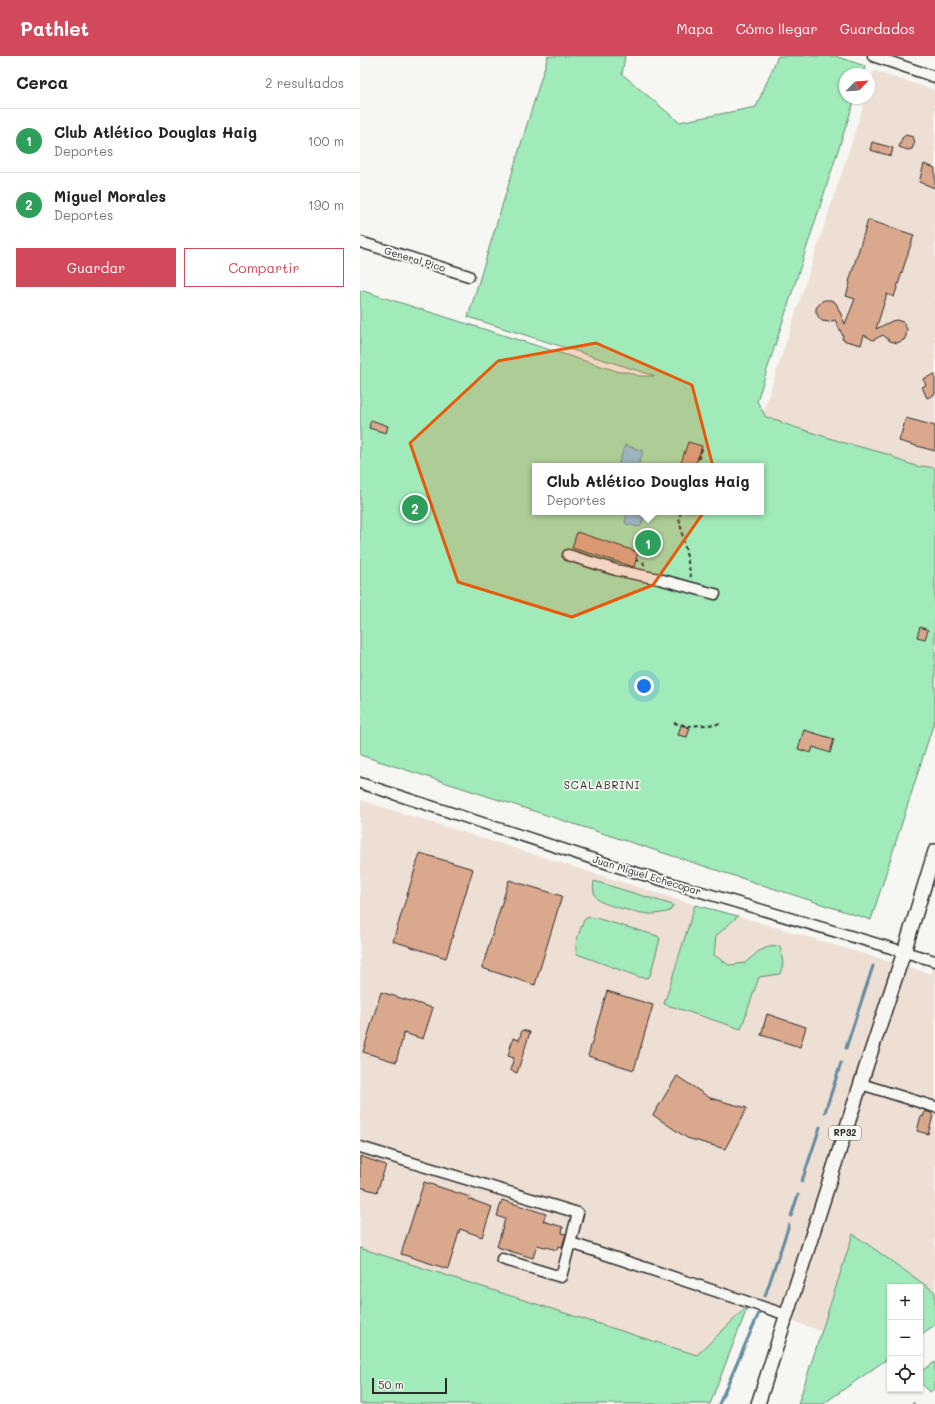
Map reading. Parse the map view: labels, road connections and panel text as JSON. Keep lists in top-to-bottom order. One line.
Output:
{"streets":{"main road":["RP32"],"street":["General Pico","Juan Miguel Echecopar"]},"crossings":[["Juan Miguel Echecopar","RP32"]],"districts":["SCALABRINI"],"scale_bar":"50 m","north":"top right","page":{"header":"Pathlet","nav":["Mapa","Cómo llegar","Guardados"],"heading":["Cerca","2 resultados"],"list":[{"mark":"1","name":"Club Atlético Douglas Haig","note":"Deportes","value":"100 m"},{"mark":"2","name":"Miguel Morales","note":"Deportes","value":"190 m"}],"buttons":["Guardar","Compartir"],"popup":["Club Atlético Douglas Haig","Deportes"],"pins":["2","1"],"map_buttons":["+","−"],"scale":"50 m"}}
